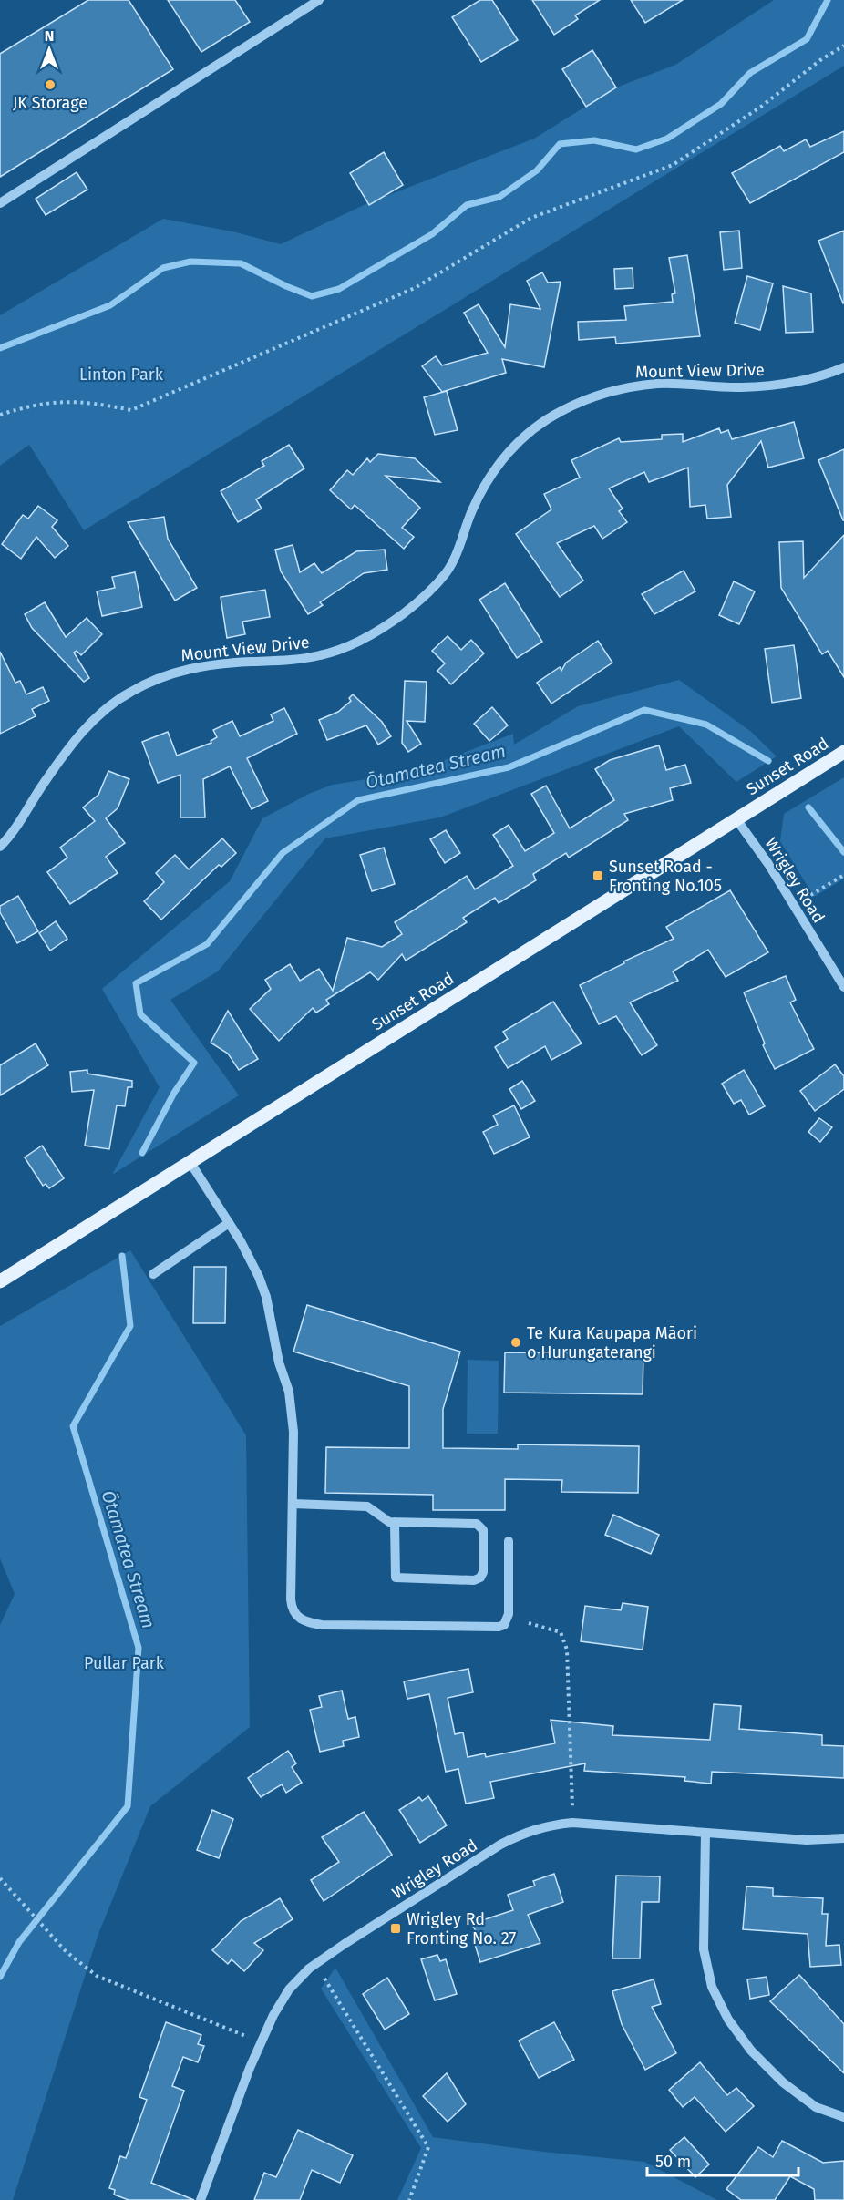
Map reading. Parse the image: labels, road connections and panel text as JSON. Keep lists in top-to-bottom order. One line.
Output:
{"streets":{"main road":["Sunset Road"],"street":["Mount View Drive","Wrigley Road"]},"crossings":[["Sunset Road","Wrigley Road"]],"water":["Ōtamatea Stream"],"parks":["Linton Park","Pullar Park"],"places":{"other":["JK Storage","Te Kura Kaupapa Māori o Hurungaterangi"],"transit":["Sunset Road - Fronting No.105","Wrigley Rd Fronting No. 27"]},"scale_bar":"50 m","north":"top"}
